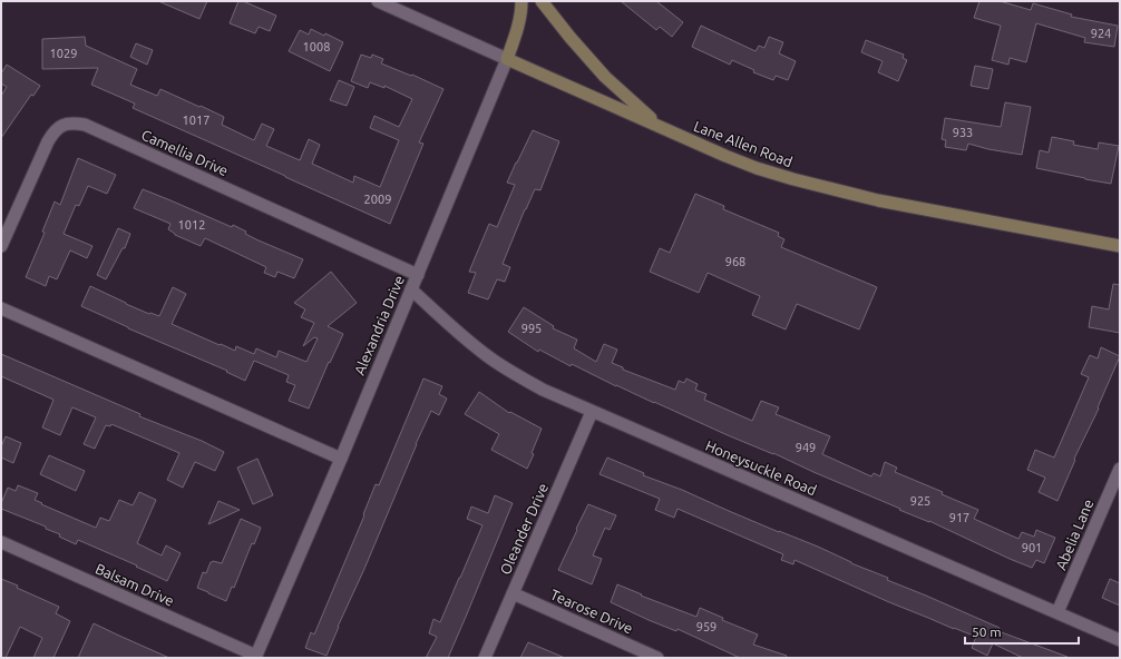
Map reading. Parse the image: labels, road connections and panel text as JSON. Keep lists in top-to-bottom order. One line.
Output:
{"streets":{"main road":["Lane Allen Road","Alexandria Drive"],"street":["Camellia Drive","Honeysuckle Road","Oleander Drive","Abelia Lane","Balsam Drive","Tearose Drive"]},"crossings":[["Lane Allen Road","Alexandria Drive"],["Camellia Drive","Alexandria Drive"],["Alexandria Drive","Honeysuckle Road"],["Alexandria Drive","Balsam Drive"],["Honeysuckle Road","Oleander Drive"],["Honeysuckle Road","Abelia Lane"],["Oleander Drive","Tearose Drive"]],"house_numbers":["924","1008","1029","1017","933","2009","1012","968","995","949","925","917","901","959"],"scale_bar":"50 m"}
